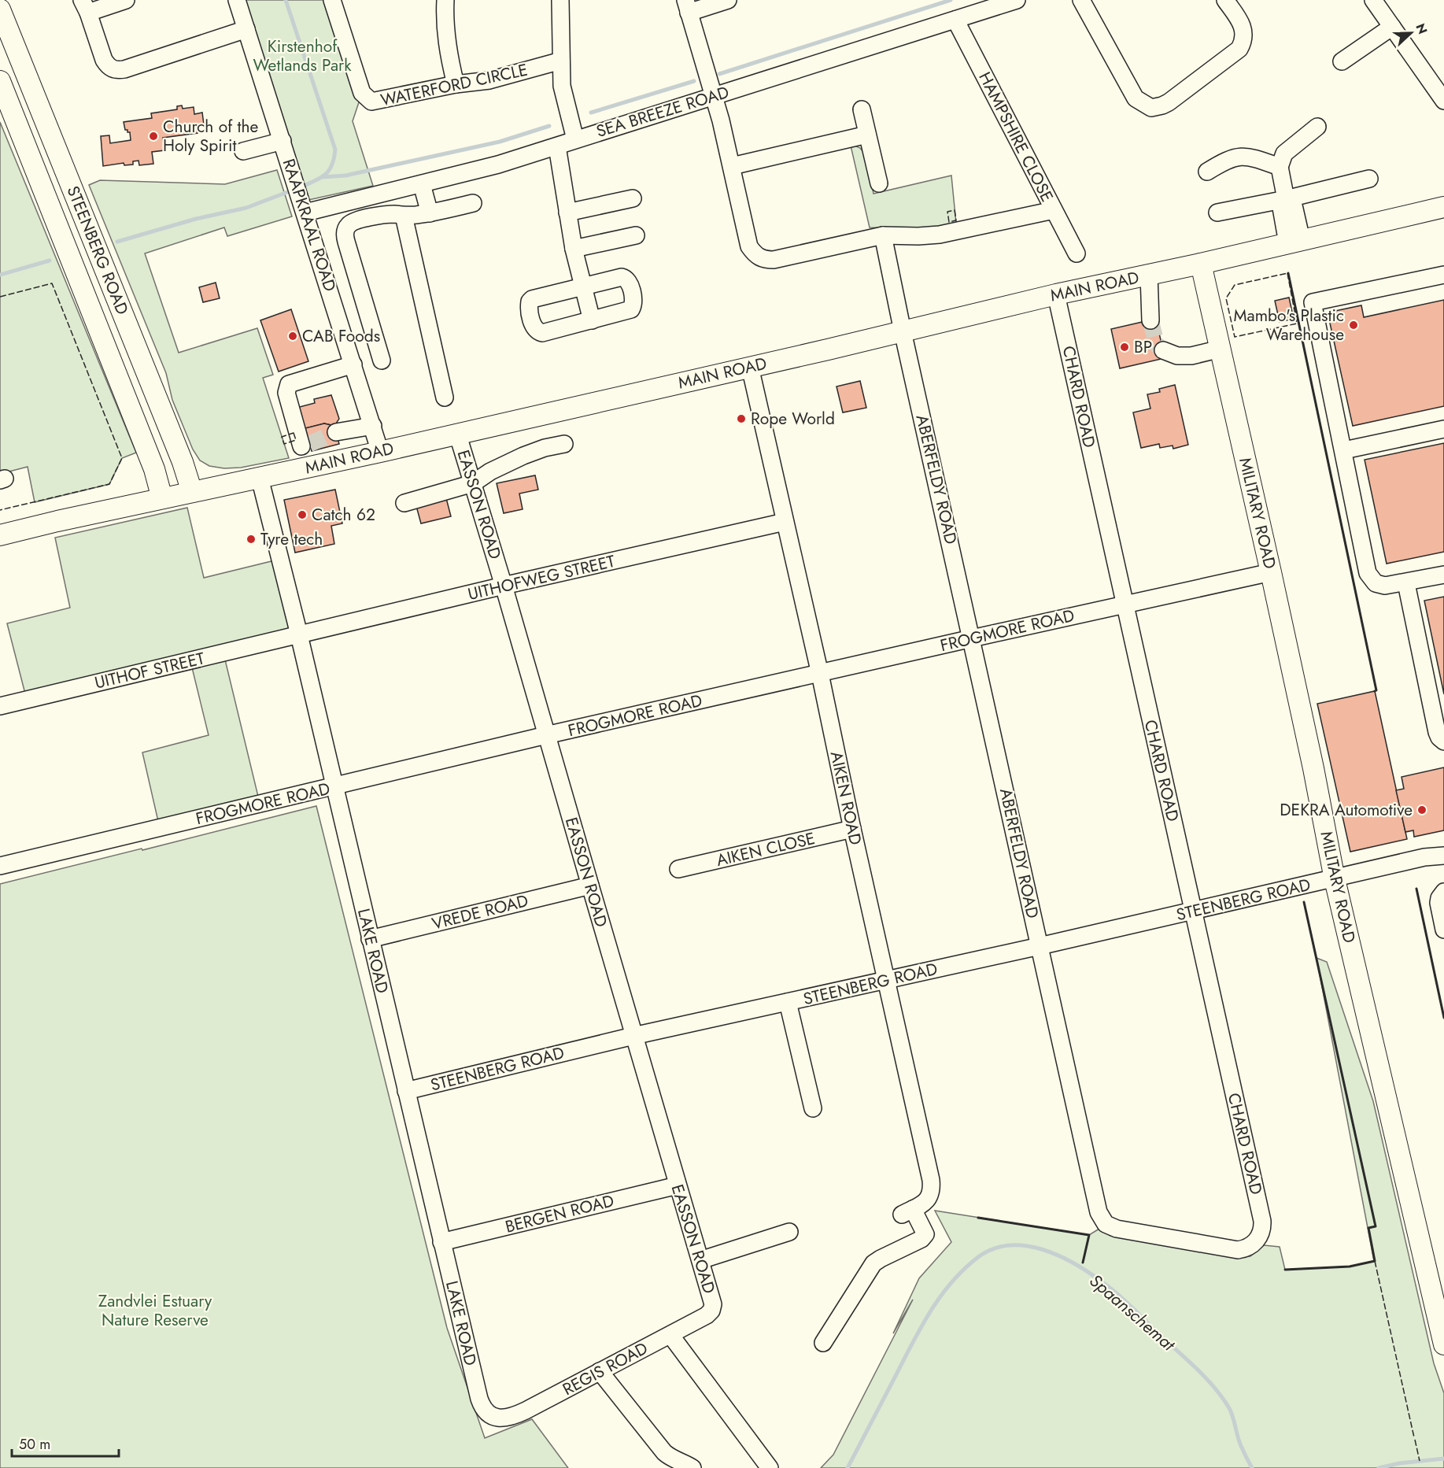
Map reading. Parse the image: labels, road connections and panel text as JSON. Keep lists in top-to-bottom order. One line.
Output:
{"streets":{"main road":["STEENBERG ROAD","MAIN ROAD","MILITARY ROAD"],"street":["WATERFORD CIRCLE","SEA BREEZE ROAD","HAMPSHIRE CLOSE","RAAPKRAAL ROAD","CHARD ROAD","ABERFELDY ROAD","EASSON ROAD","UITHOFWEG STREET","FROGMORE ROAD","UITHOF STREET","AIKEN ROAD","AIKEN CLOSE","VREDE ROAD","LAKE ROAD","BERGEN ROAD","REGIS ROAD"]},"crossings":[["SEA BREEZE ROAD","HAMPSHIRE CLOSE"],["SEA BREEZE ROAD","RAAPKRAAL ROAD"],["RAAPKRAAL ROAD","MAIN ROAD"],["STEENBERG ROAD","MAIN ROAD"],["STEENBERG ROAD","CHARD ROAD"],["STEENBERG ROAD","ABERFELDY ROAD"],["STEENBERG ROAD","EASSON ROAD"],["STEENBERG ROAD","MILITARY ROAD"],["STEENBERG ROAD","AIKEN ROAD"],["STEENBERG ROAD","LAKE ROAD"],["MAIN ROAD","CHARD ROAD"],["MAIN ROAD","ABERFELDY ROAD"],["MAIN ROAD","EASSON ROAD"],["MAIN ROAD","MILITARY ROAD"],["MAIN ROAD","AIKEN ROAD"],["MAIN ROAD","LAKE ROAD"],["CHARD ROAD","ABERFELDY ROAD"],["CHARD ROAD","FROGMORE ROAD"],["ABERFELDY ROAD","FROGMORE ROAD"],["EASSON ROAD","UITHOFWEG STREET"],["EASSON ROAD","FROGMORE ROAD"],["EASSON ROAD","VREDE ROAD"],["EASSON ROAD","BERGEN ROAD"],["EASSON ROAD","REGIS ROAD"],["MILITARY ROAD","FROGMORE ROAD"],["UITHOFWEG STREET","UITHOF STREET"],["UITHOFWEG STREET","AIKEN ROAD"],["UITHOFWEG STREET","LAKE ROAD"],["FROGMORE ROAD","AIKEN ROAD"],["FROGMORE ROAD","LAKE ROAD"],["UITHOF STREET","LAKE ROAD"],["AIKEN ROAD","AIKEN CLOSE"],["VREDE ROAD","LAKE ROAD"],["LAKE ROAD","BERGEN ROAD"],["LAKE ROAD","REGIS ROAD"]],"water":["Spaanschemat"],"parks":["Kirstenhof Wetlands Park","Zandvlei Estuary Nature Reserve"],"places":["Church of the Holy Spirit","Mambo's Plastic Warehouse","CAB Foods","BP","Rope World","Catch 62","Tyre tech","DEKRA Automotive"],"scale_bar":"50 m","north":"right"}
